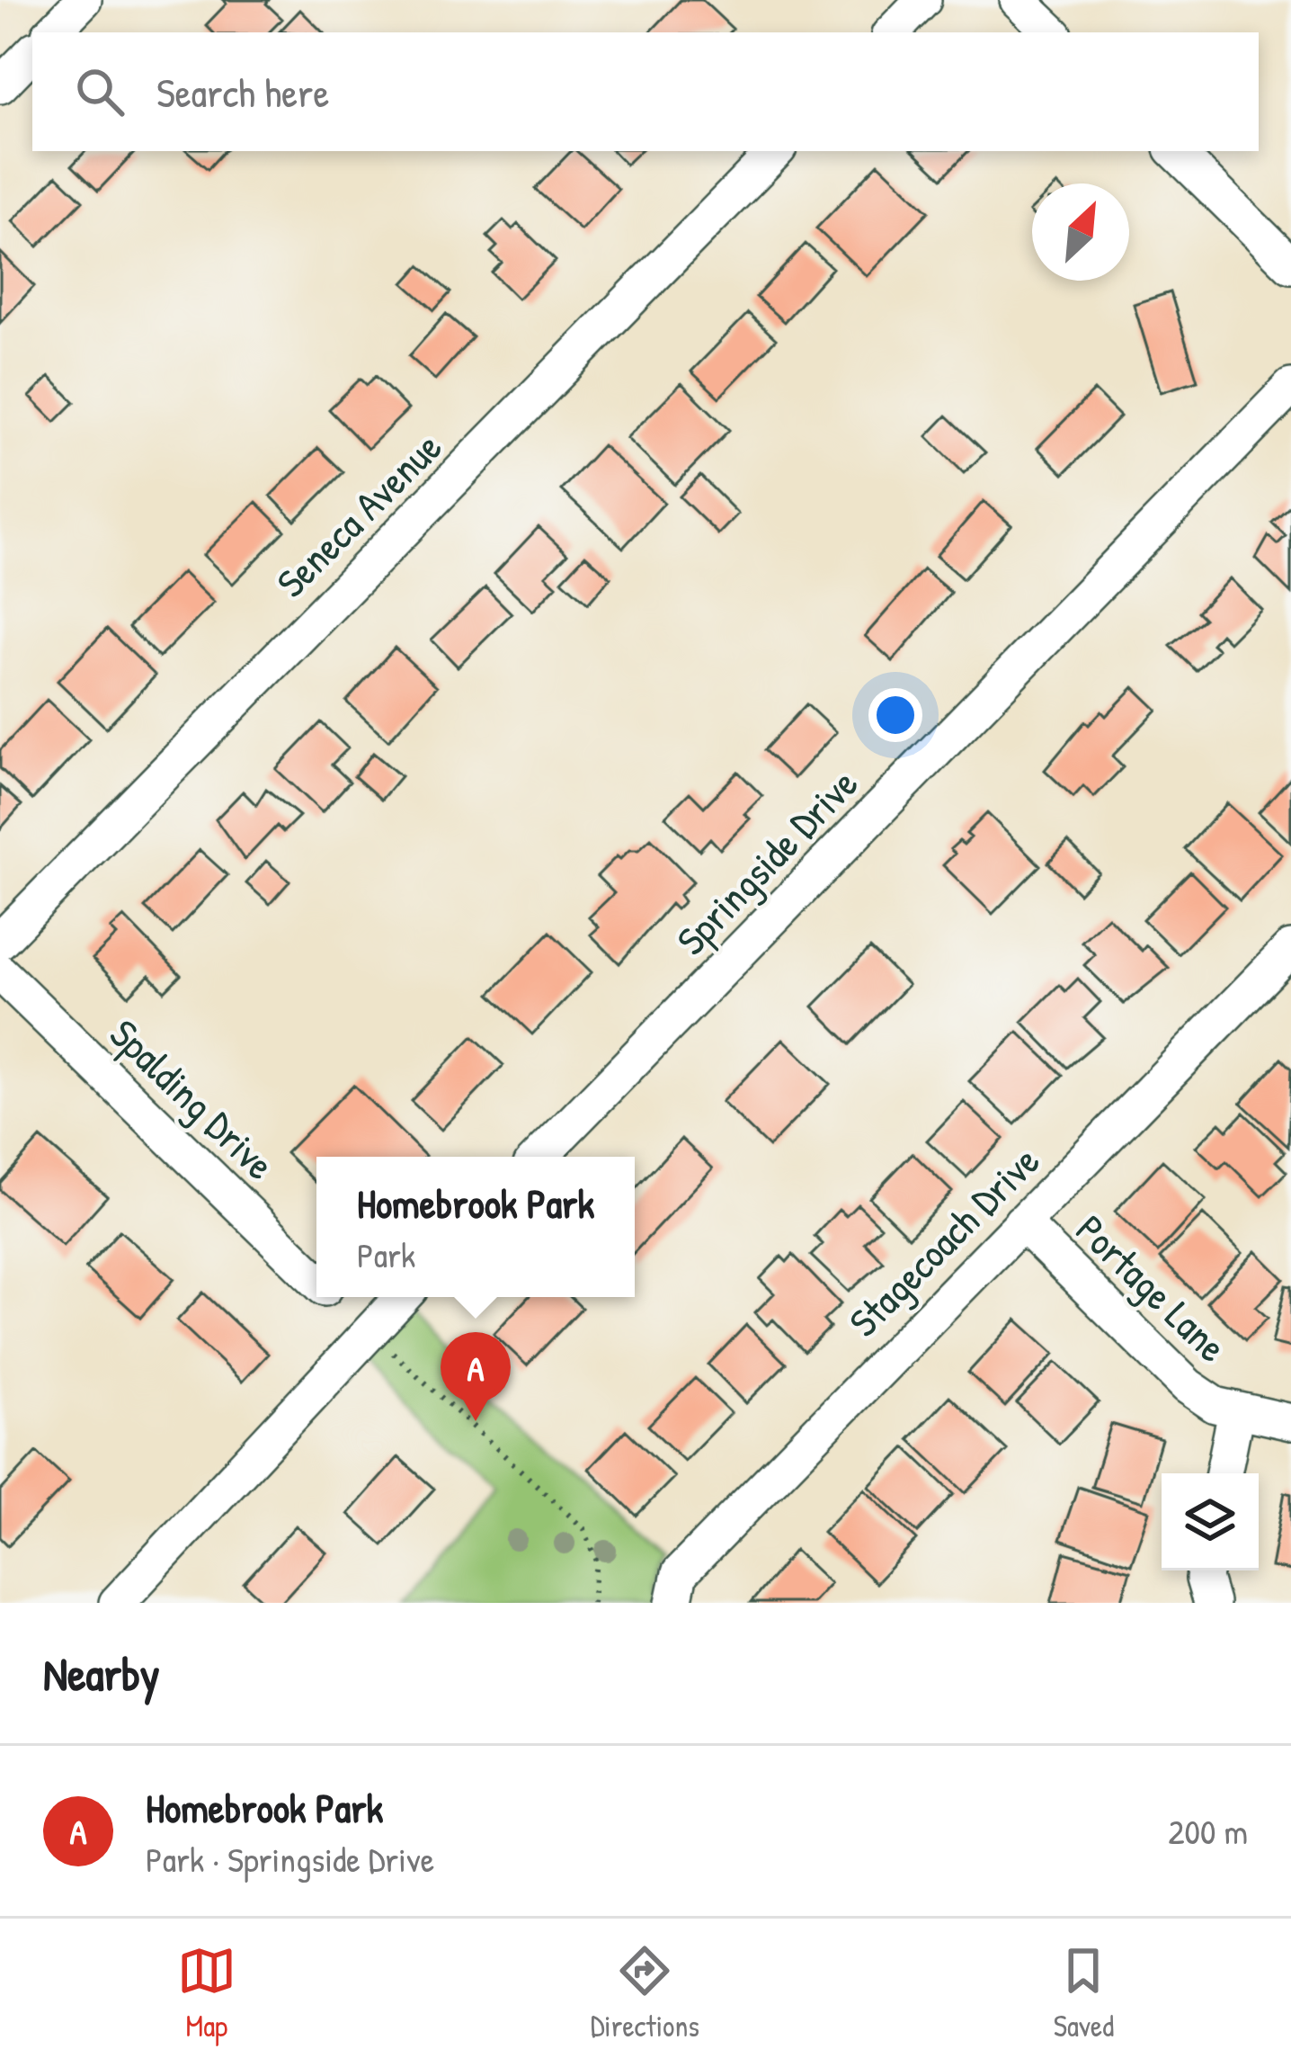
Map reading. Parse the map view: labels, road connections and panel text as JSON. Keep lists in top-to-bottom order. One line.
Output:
{"streets":{"street":["Seneca Avenue","Springside Drive","Spalding Drive","Stagecoach Drive","Portage Lane"]},"crossings":[["Stagecoach Drive","Portage Lane"]],"north":"top right","page":{"search":"Search here","popup":["Homebrook Park","Park"],"pins":"A","heading":"Nearby","list":[{"mark":"A","name":"Homebrook Park","note":"Park · Springside Drive","value":"200 m"}],"nav":["Map","Directions","Saved"]}}
